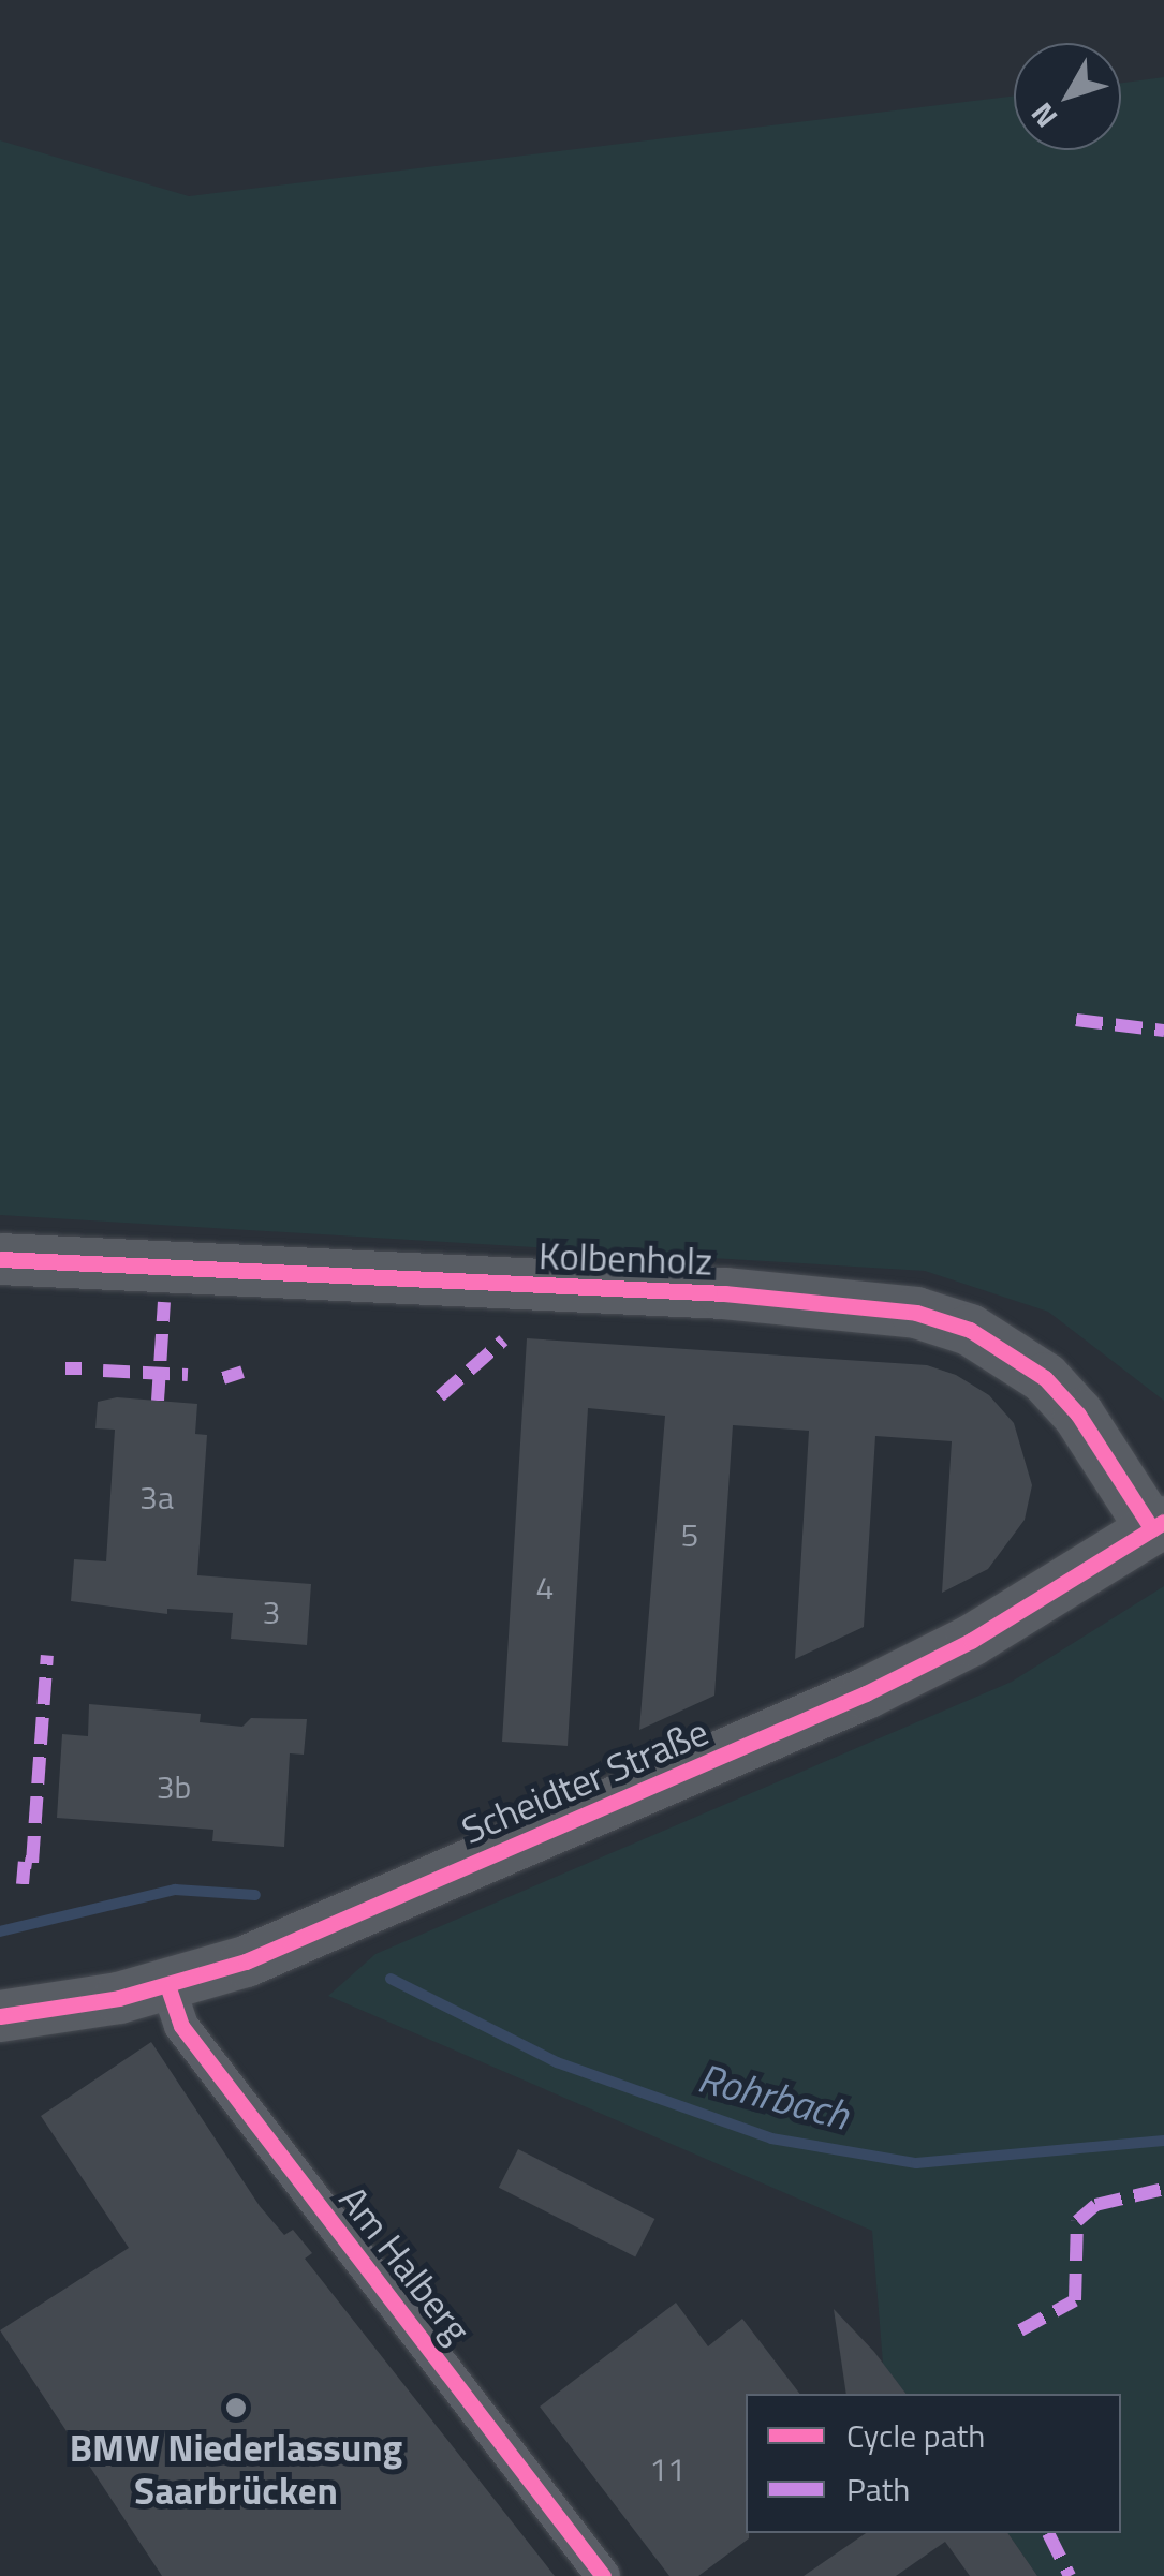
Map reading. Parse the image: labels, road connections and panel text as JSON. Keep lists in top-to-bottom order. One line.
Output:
{"streets":{"main road":["Kolbenholz","Scheidter Straße"],"street":["Am Halberg"]},"crossings":[["Kolbenholz","Scheidter Straße"],["Scheidter Straße","Am Halberg"]],"water":["Rohrbach"],"places":["BMW Niederlassung Saarbrücken"],"house_numbers":["3a","5","4","3","3b","11"],"legend":["Cycle path","Path"],"north":"bottom left"}
